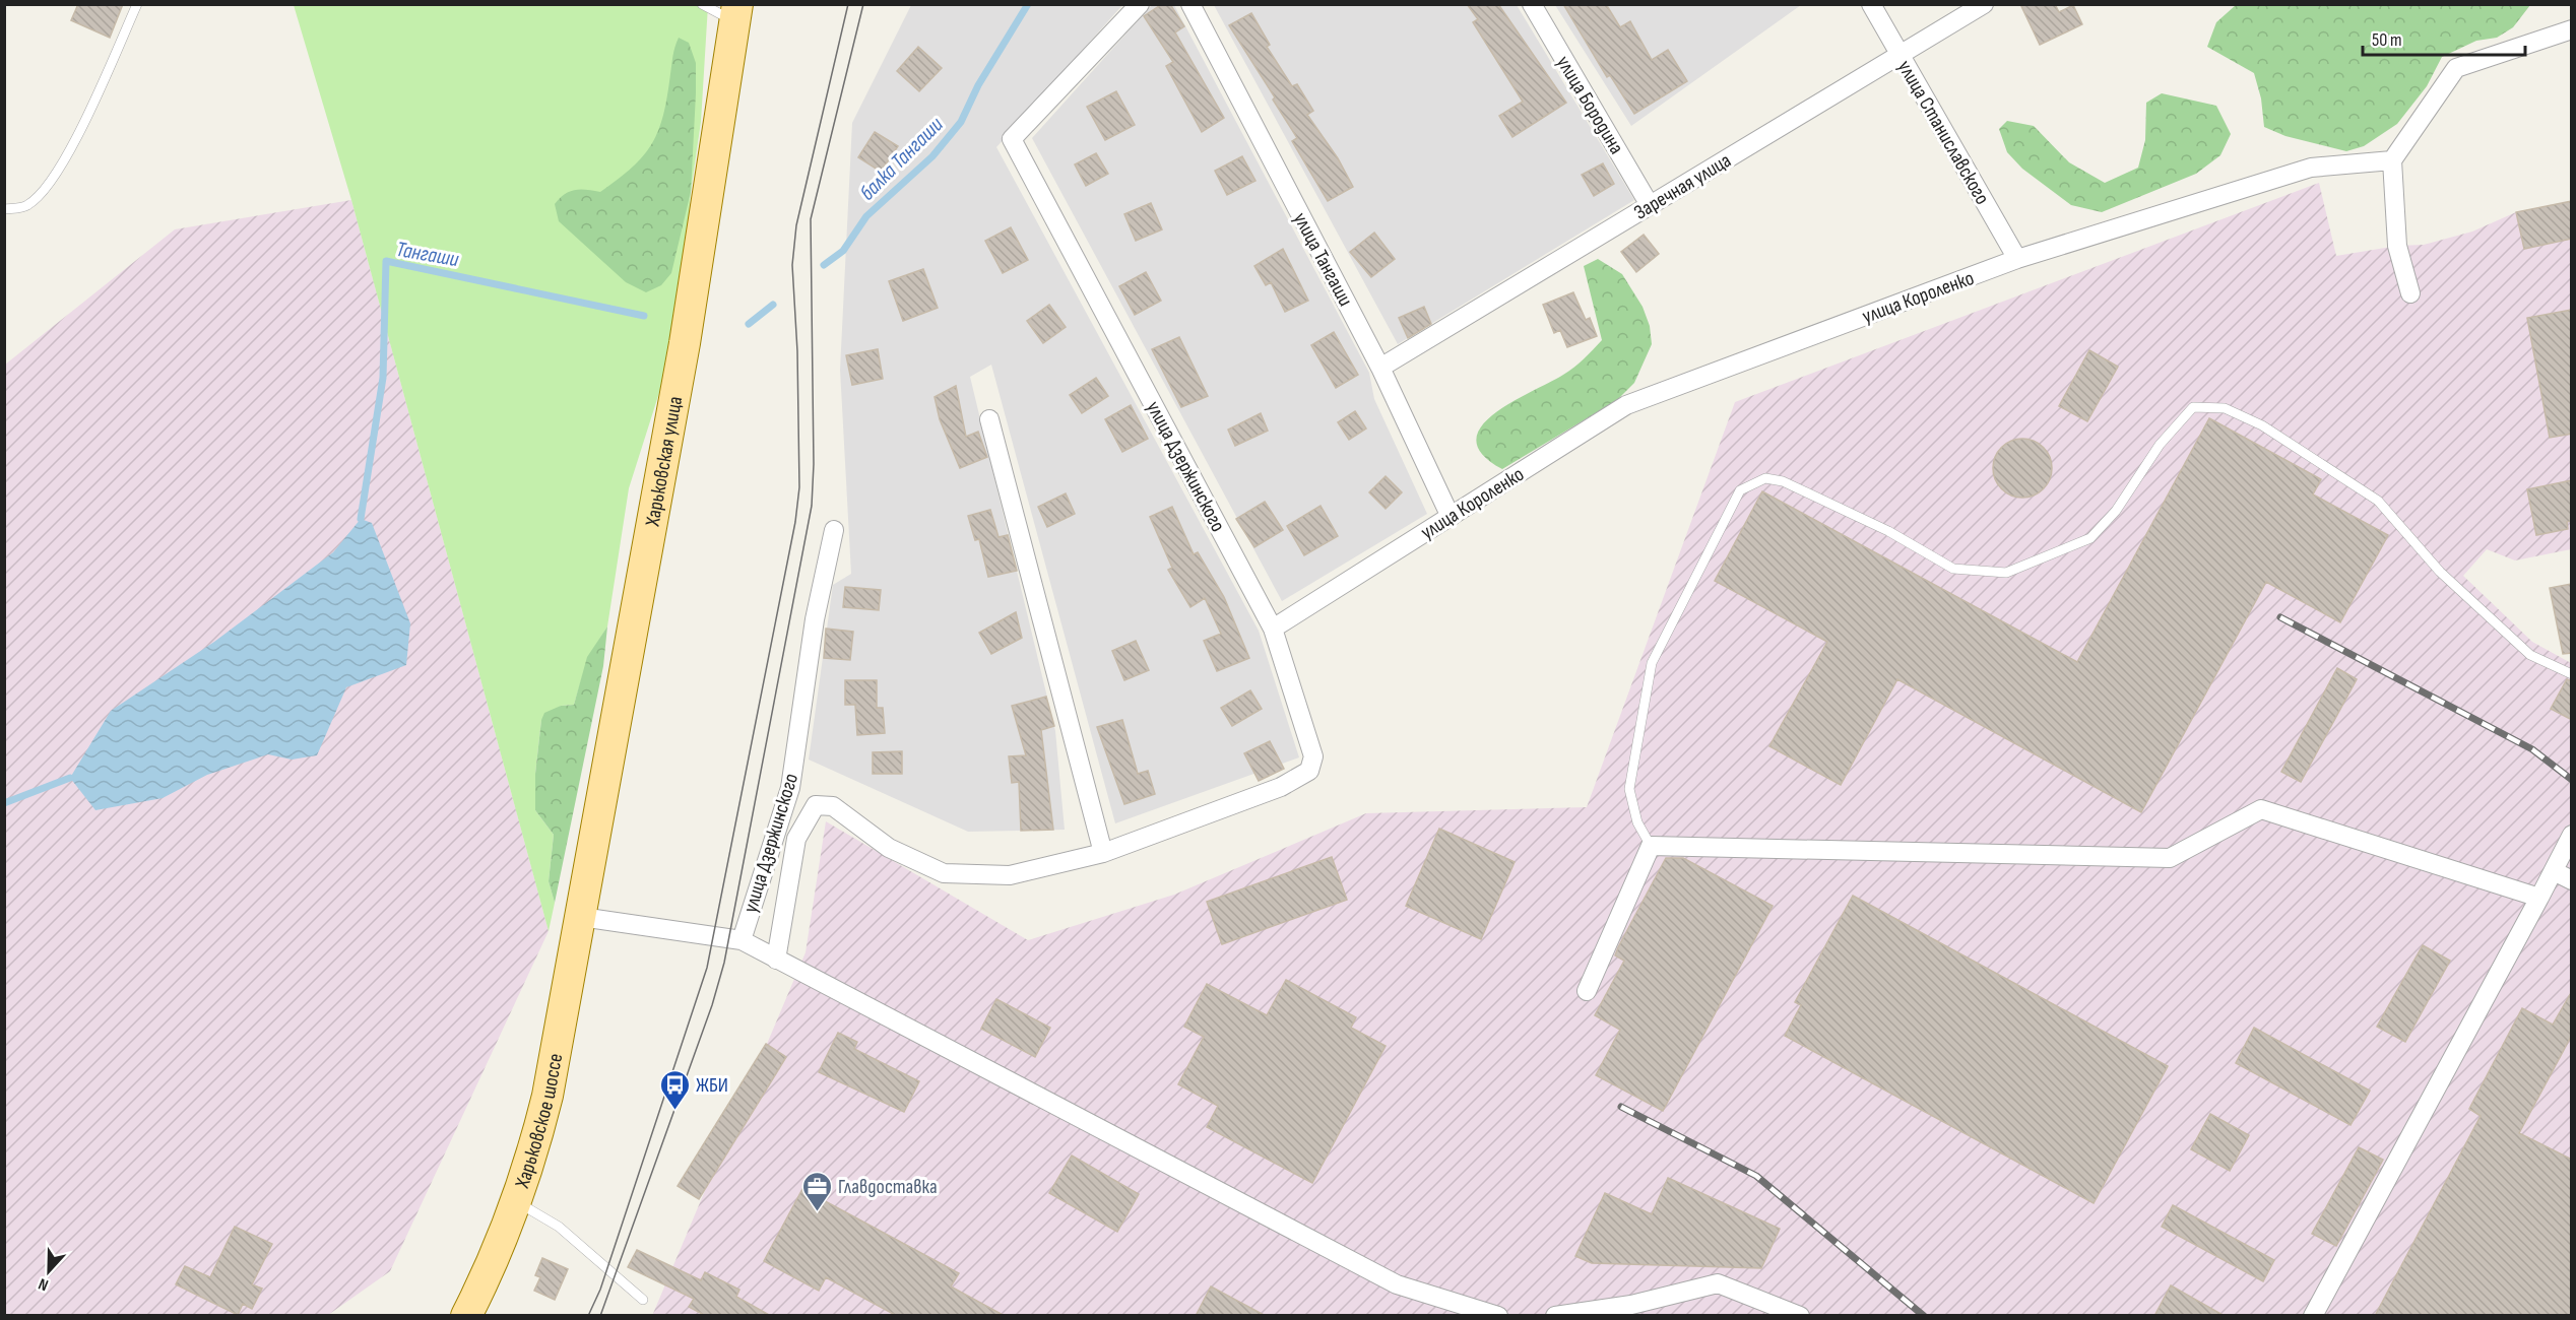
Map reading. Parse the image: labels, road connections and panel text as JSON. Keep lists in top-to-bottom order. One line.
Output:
{"streets":{"main road":["Харьковская улица","Харьковское шоссе"],"street":["улица Бородина","улица Станиславского","Заречная улица","улица Тангаши","улица Короленко","улица Дзержинского"]},"crossings":[["улица Бородина","Заречная улица"],["улица Станиславского","Заречная улица"],["улица Станиславского","улица Короленко"],["Заречная улица","улица Тангаши"],["улица Тангаши","улица Короленко"],["улица Короленко","улица Дзержинского"],["Харьковская улица","Харьковское шоссе"]],"water":["балка Тангаши","Тангаши"],"places":{"bus stop":["ЖБИ"],"office":["Главдоставка"]},"scale_bar":"50 m","north":"bottom"}
